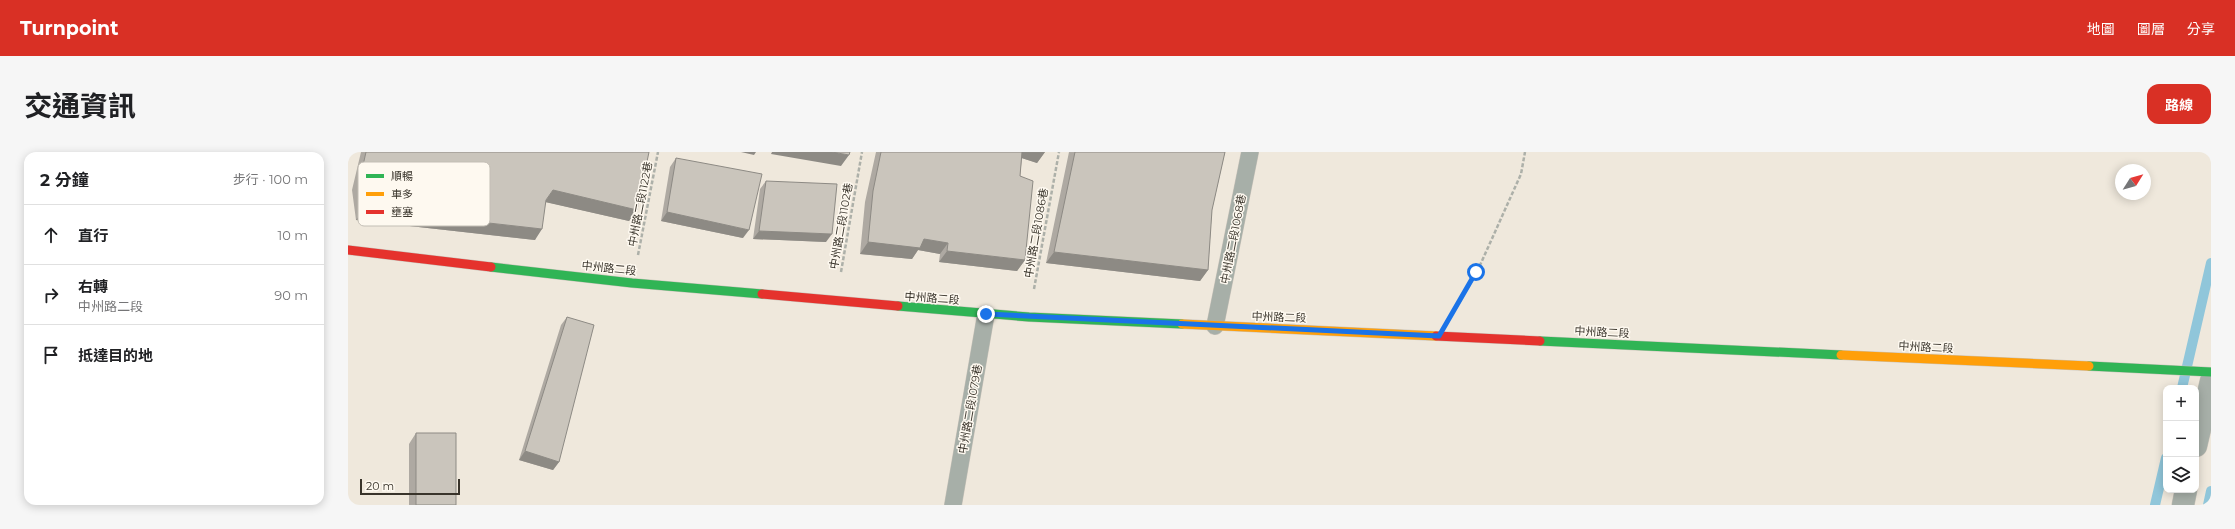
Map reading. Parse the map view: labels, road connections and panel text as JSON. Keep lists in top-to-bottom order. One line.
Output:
{"streets":{"street":["中州路二段"],"lane":["中州路二段1068巷","中州路二段1079巷"],"path":["中州路二段1122巷","中州路二段1102巷","中州路二段1086巷"]},"crossings":[["中州路二段1122巷","中州路二段"],["中州路二段1102巷","中州路二段"],["中州路二段1086巷","中州路二段"],["中州路二段1068巷","中州路二段"],["中州路二段","中州路二段1079巷"]],"legend":["順暢","車多","壅塞"],"scale_bar":"20 m","north":"top right","page":{"header":"Turnpoint","nav":["地圖","圖層","分享"],"title":"交通資訊","buttons":"路線","heading":["2 分鐘","步行 · 100 m"],"list":[["直行","10 m"],["右轉","中州路二段","90 m"],"抵達目的地"],"map_buttons":["+","−"],"scale":"20 m"}}
